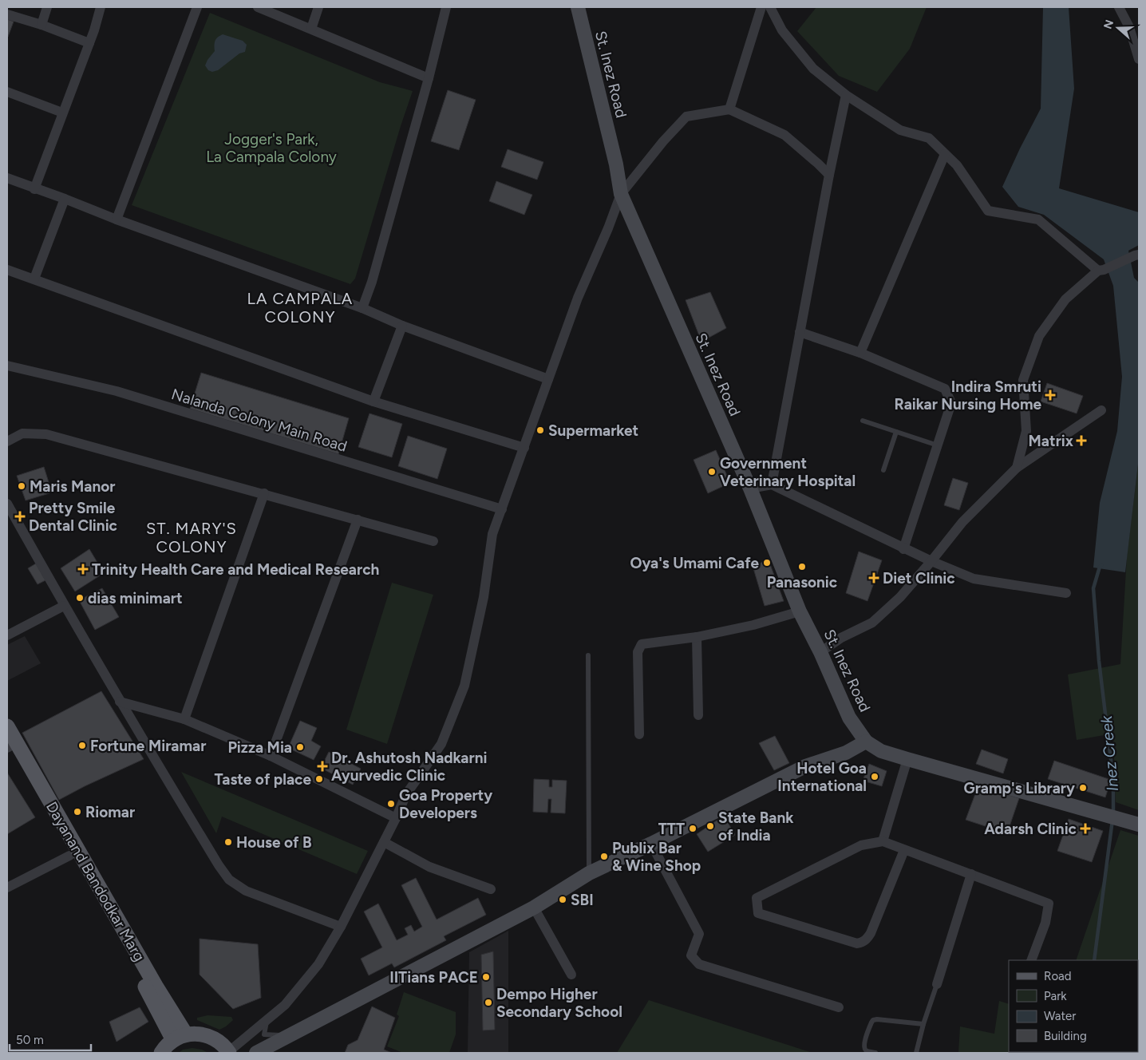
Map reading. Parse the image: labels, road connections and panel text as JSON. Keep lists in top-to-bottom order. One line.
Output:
{"streets":{"main road":["St. Inez Road","Dayanand Bandodkar Marg"],"street":["Nalanda Colony Main Road"]},"districts":["LA CAMPALA COLONY","ST. MARY'S COLONY"],"water":["Inez Creek"],"parks":["Jogger's Park, La Campala Colony"],"places":{"health":["Indira Smruti Raikar Nursing Home","Matrix","Pretty Smile Dental Clinic","Trinity Health Care and Medical Research","Diet Clinic","Dr. Ashutosh Nadkarni Ayurvedic Clinic","Adarsh Clinic"],"other":["Supermarket","Government Veterinary Hospital","Maris Manor","Oya's Umami Cafe","Panasonic","dias minimart","Fortune Miramar","Pizza Mia","Hotel Goa International","Taste of place","Gramp's Library","Goa Property Developers","Riomar","State Bank of India","TTT","House of B","Publix Bar & Wine Shop","SBI","IITians PACE","Dempo Higher Secondary School"]},"legend":["Road","Park","Water","Building"],"scale_bar":"50 m","north":"left"}
